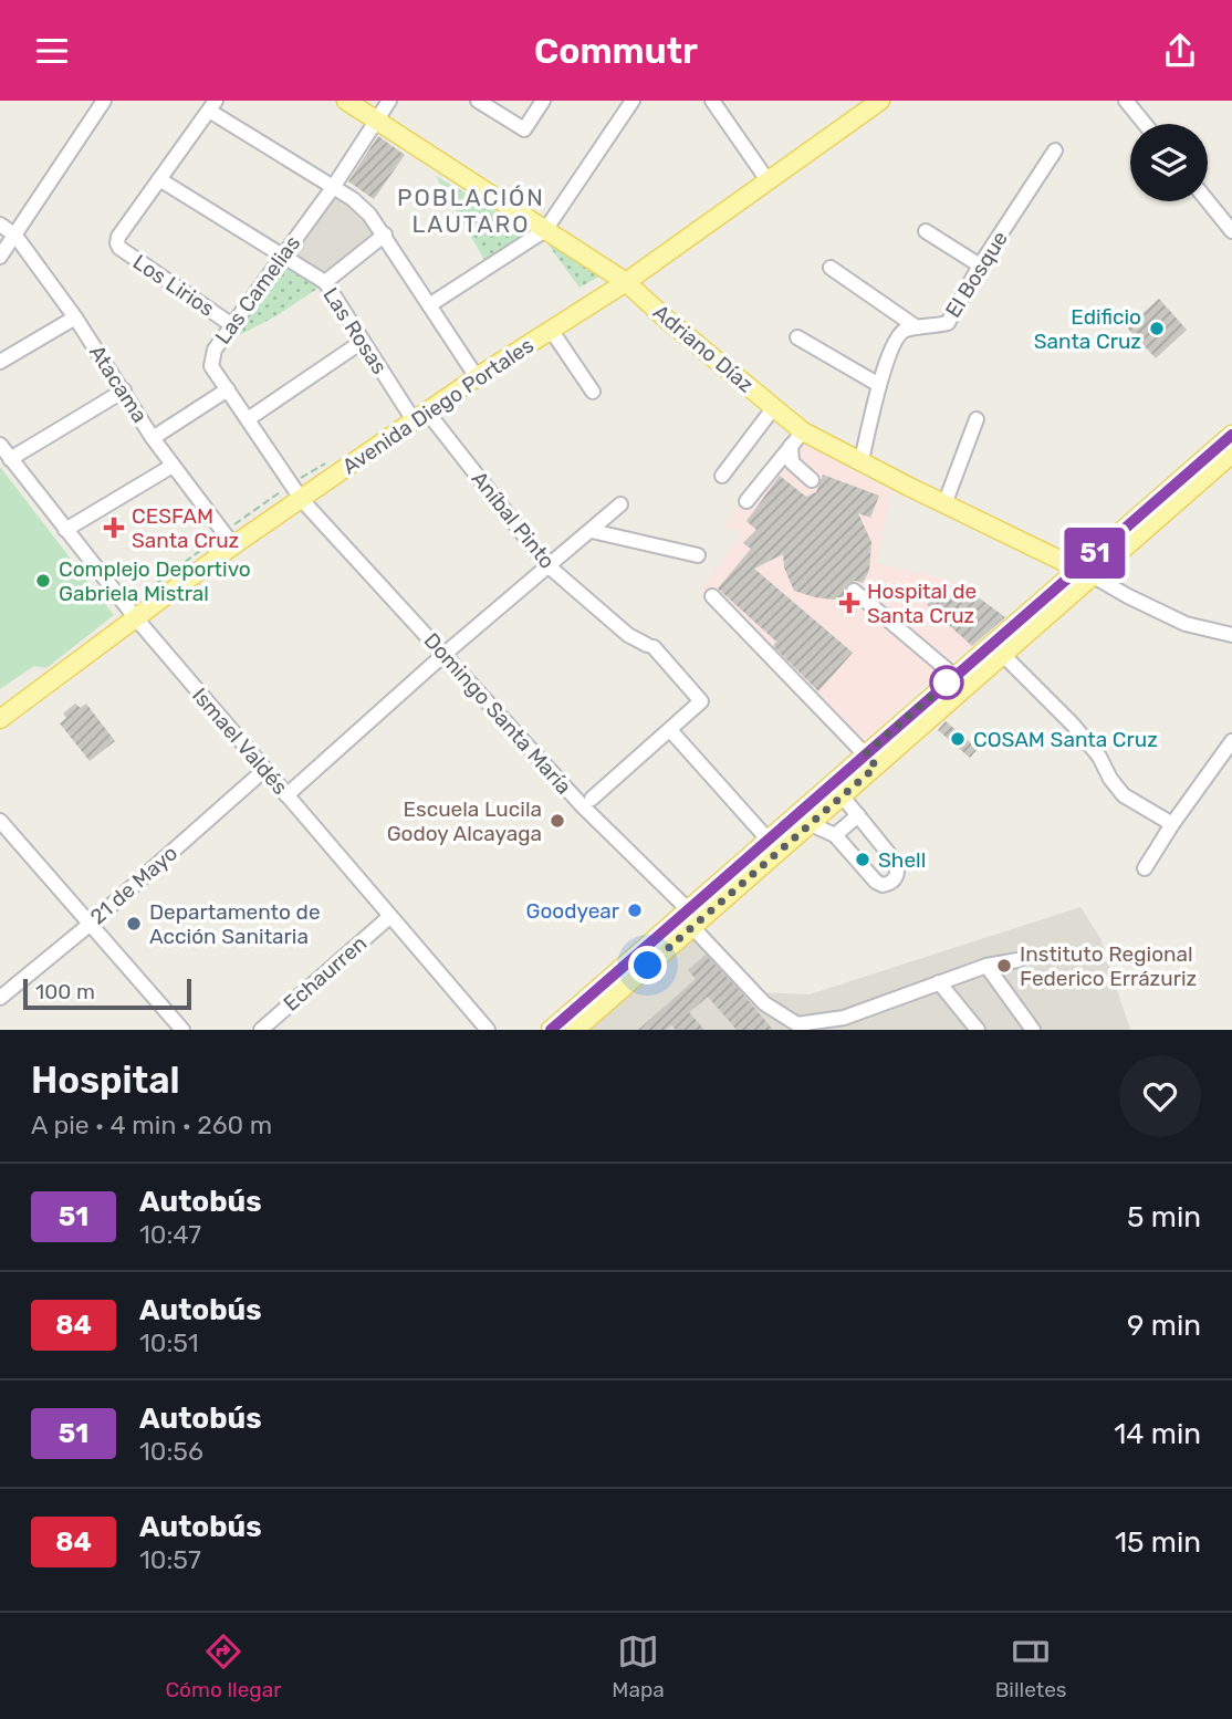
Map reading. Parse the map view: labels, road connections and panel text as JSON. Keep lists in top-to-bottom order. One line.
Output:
{"streets":{"main road":["Adriano Díaz","Avenida Diego Portales"],"street":["El Bosque","Los Lirios","Las Camelias","Las Rosas","Atacama","Aníbal Pinto","Domingo Santa María","Ismael Valdés","21 de Mayo","Echaurren"]},"crossings":[["El Bosque","Adriano Díaz"],["Los Lirios","Las Camelias"],["Los Lirios","Las Rosas"],["Las Camelias","Las Rosas"],["Las Camelias","Adriano Díaz"],["Las Camelias","Avenida Diego Portales"],["Las Camelias","Domingo Santa María"],["Las Rosas","Avenida Diego Portales"],["Las Rosas","Aníbal Pinto"],["Adriano Díaz","Avenida Diego Portales"],["Atacama","Avenida Diego Portales"],["Avenida Diego Portales","Aníbal Pinto"],["Avenida Diego Portales","Domingo Santa María"],["Avenida Diego Portales","Ismael Valdés"],["Ismael Valdés","21 de Mayo"],["Ismael Valdés","Echaurren"]],"districts":["POBLACIÓN LAUTARO"],"places":{"other":["Edificio Santa Cruz","Complejo Deportivo Gabriela Mistral","COSAM Santa Cruz","Escuela Lucila Godoy Alcayaga","Shell","Goodyear","Departamento de Acción Sanitaria","Instituto Regional Federico Errázuriz"],"health":["CESFAM Santa Cruz","Hospital de Santa Cruz"]},"lines":["bus line 51"],"scale_bar":"100 m","page":{"header":"Commutr","on_map":"51","scale":"100 m","heading":["Hospital","A pie · 4 min · 260 m"],"list":[{"mark":"51","name":"Autobús","note":"10:47","value":"5 min"},{"mark":"84","name":"Autobús","note":"10:51","value":"9 min"},{"mark":"51","name":"Autobús","note":"10:56","value":"14 min"},{"mark":"84","name":"Autobús","note":"10:57","value":"15 min"}],"tabs":["Cómo llegar","Mapa","Billetes"]}}
